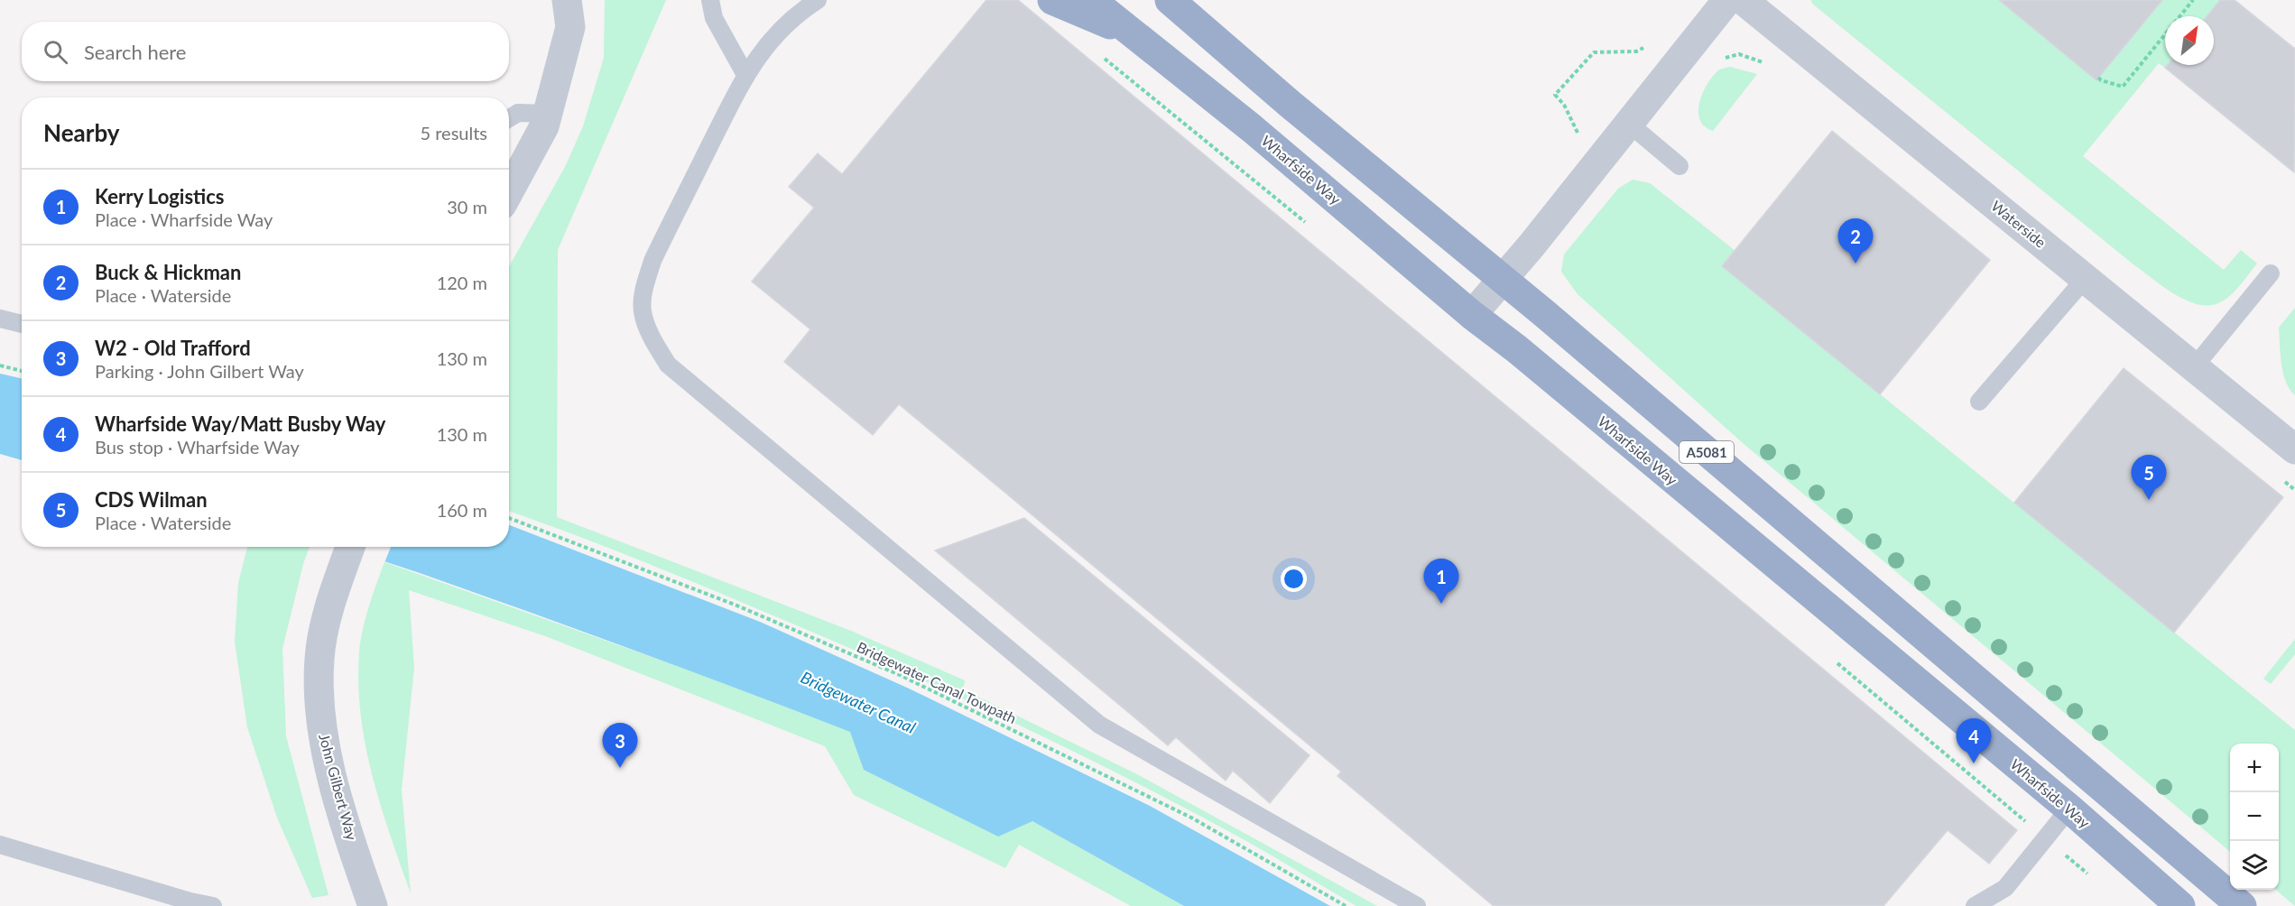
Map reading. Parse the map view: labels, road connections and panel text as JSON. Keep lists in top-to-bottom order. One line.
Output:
{"streets":{"highway":["Wharfside Way","A5081"],"street":["Waterside","John Gilbert Way"],"path":["Bridgewater Canal Towpath"]},"water":["Bridgewater Canal"],"north":"top right","page":{"search":"Search here","heading":["Nearby","5 results"],"list":[{"mark":"1","name":"Kerry Logistics","note":"Place · Wharfside Way","value":"30 m"},{"mark":"2","name":"Buck & Hickman","note":"Place · Waterside","value":"120 m"},{"mark":"3","name":"W2 - Old Trafford","note":"Parking · John Gilbert Way","value":"130 m"},{"mark":"4","name":"Wharfside Way/Matt Busby Way","note":"Bus stop · Wharfside Way","value":"130 m"},{"mark":"5","name":"CDS Wilman","note":"Place · Waterside","value":"160 m"}],"pins":["2","5","1","4","3"],"map_buttons":["+","−"]}}
